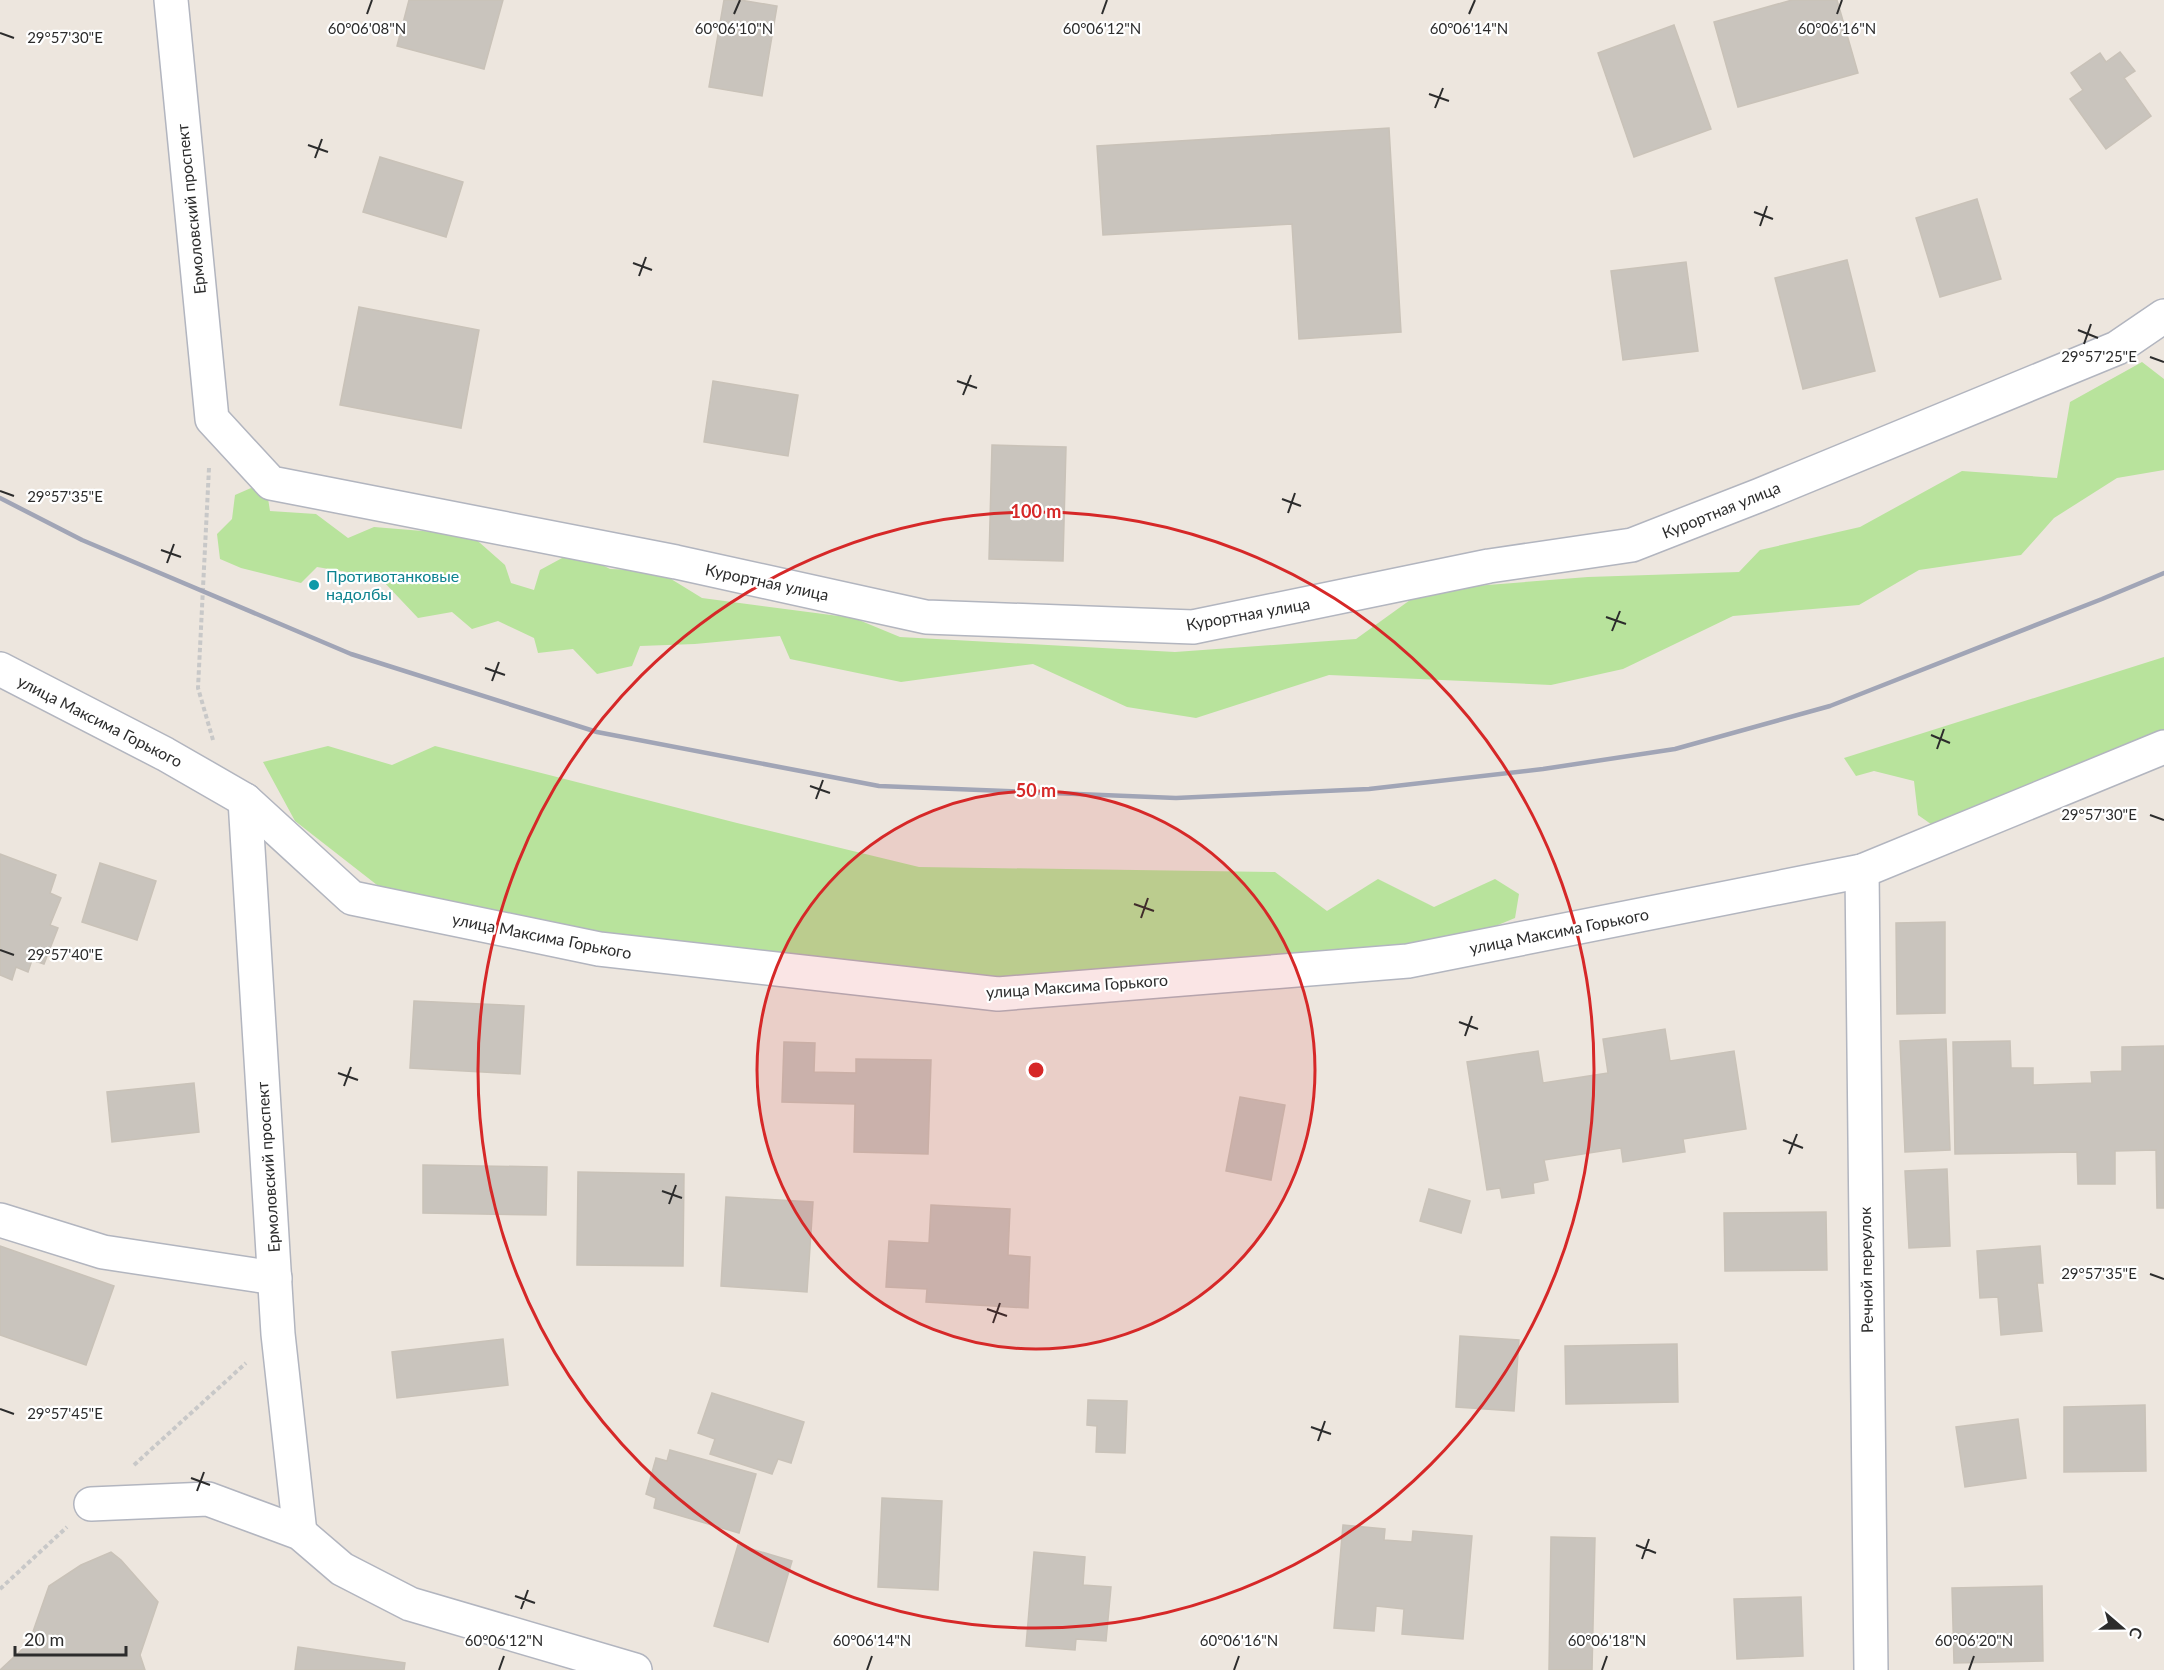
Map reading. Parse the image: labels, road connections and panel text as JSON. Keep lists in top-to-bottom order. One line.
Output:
{"streets":{"street":["Ермоловский проспект","Курортная улица","улица Максима Горького","Речной переулок"]},"crossings":[["Ермоловский проспект","Курортная улица"],["Ермоловский проспект","улица Максима Горького"],["улица Максима Горького","Речной переулок"]],"places":["Противотанковые надолбы"],"scale_bar":"20 m","north":"right","coordinates":["60°06'08\"N","60°06'10\"N","60°06'12\"N","60°06'14\"N","60°06'16\"N","29°57'30\"E","29°57'25\"E","29°57'35\"E","29°57'40\"E","29°57'45\"E","60°06'18\"N","60°06'20\"N"],"rings":["100 m","50 m"]}
